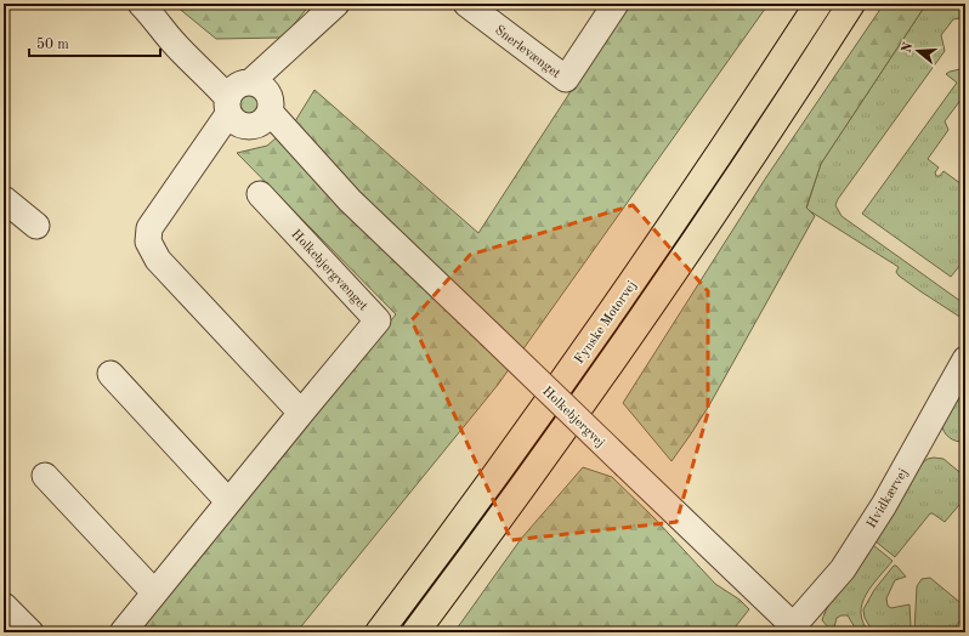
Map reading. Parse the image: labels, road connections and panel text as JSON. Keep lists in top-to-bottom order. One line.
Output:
{"streets":{"highway":["Fynske Motorvej"],"street":["Snerlevænget","Holkebjergvænget","Holkebjergvej","Hvidkærvej"]},"crossings":[["Holkebjergvej","Hvidkærvej"]],"scale_bar":"50 m","north":"left"}
